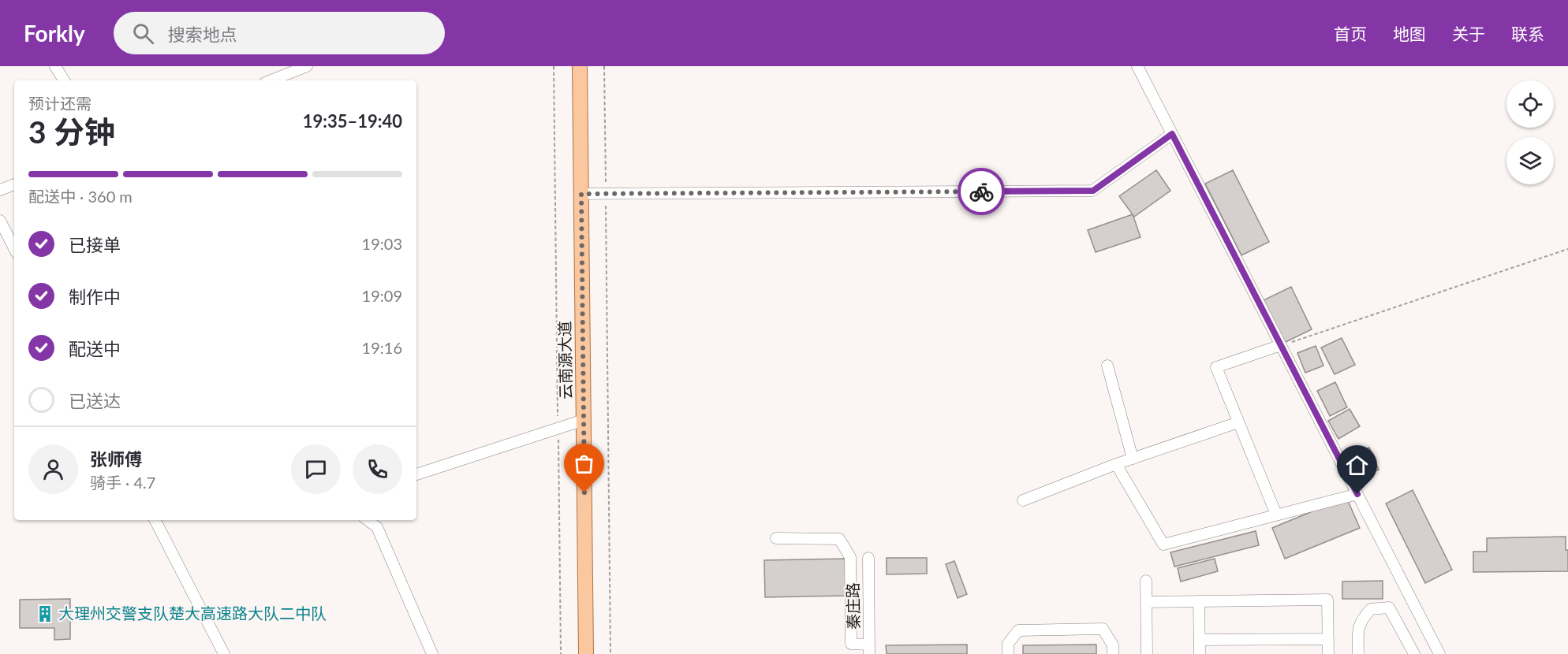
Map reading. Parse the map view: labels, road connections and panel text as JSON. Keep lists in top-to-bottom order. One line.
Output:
{"streets":{"main road":["云南源大道"],"street":["秦庄路"]},"places":{"building":["大理州交警支队楚大高速路大队二中队"]},"page":{"header":"Forkly","search":"搜索地点","nav":["首页","地图","关于","联系"],"heading":["3 分钟","预计还需","19:35–19:40"],"panel":["张师傅","骑手 · 4.7"],"bar":"配送中 · 360 m","list":[["已接单","19:03"],["制作中","19:09"],["配送中","19:16"],"已送达"]}}
